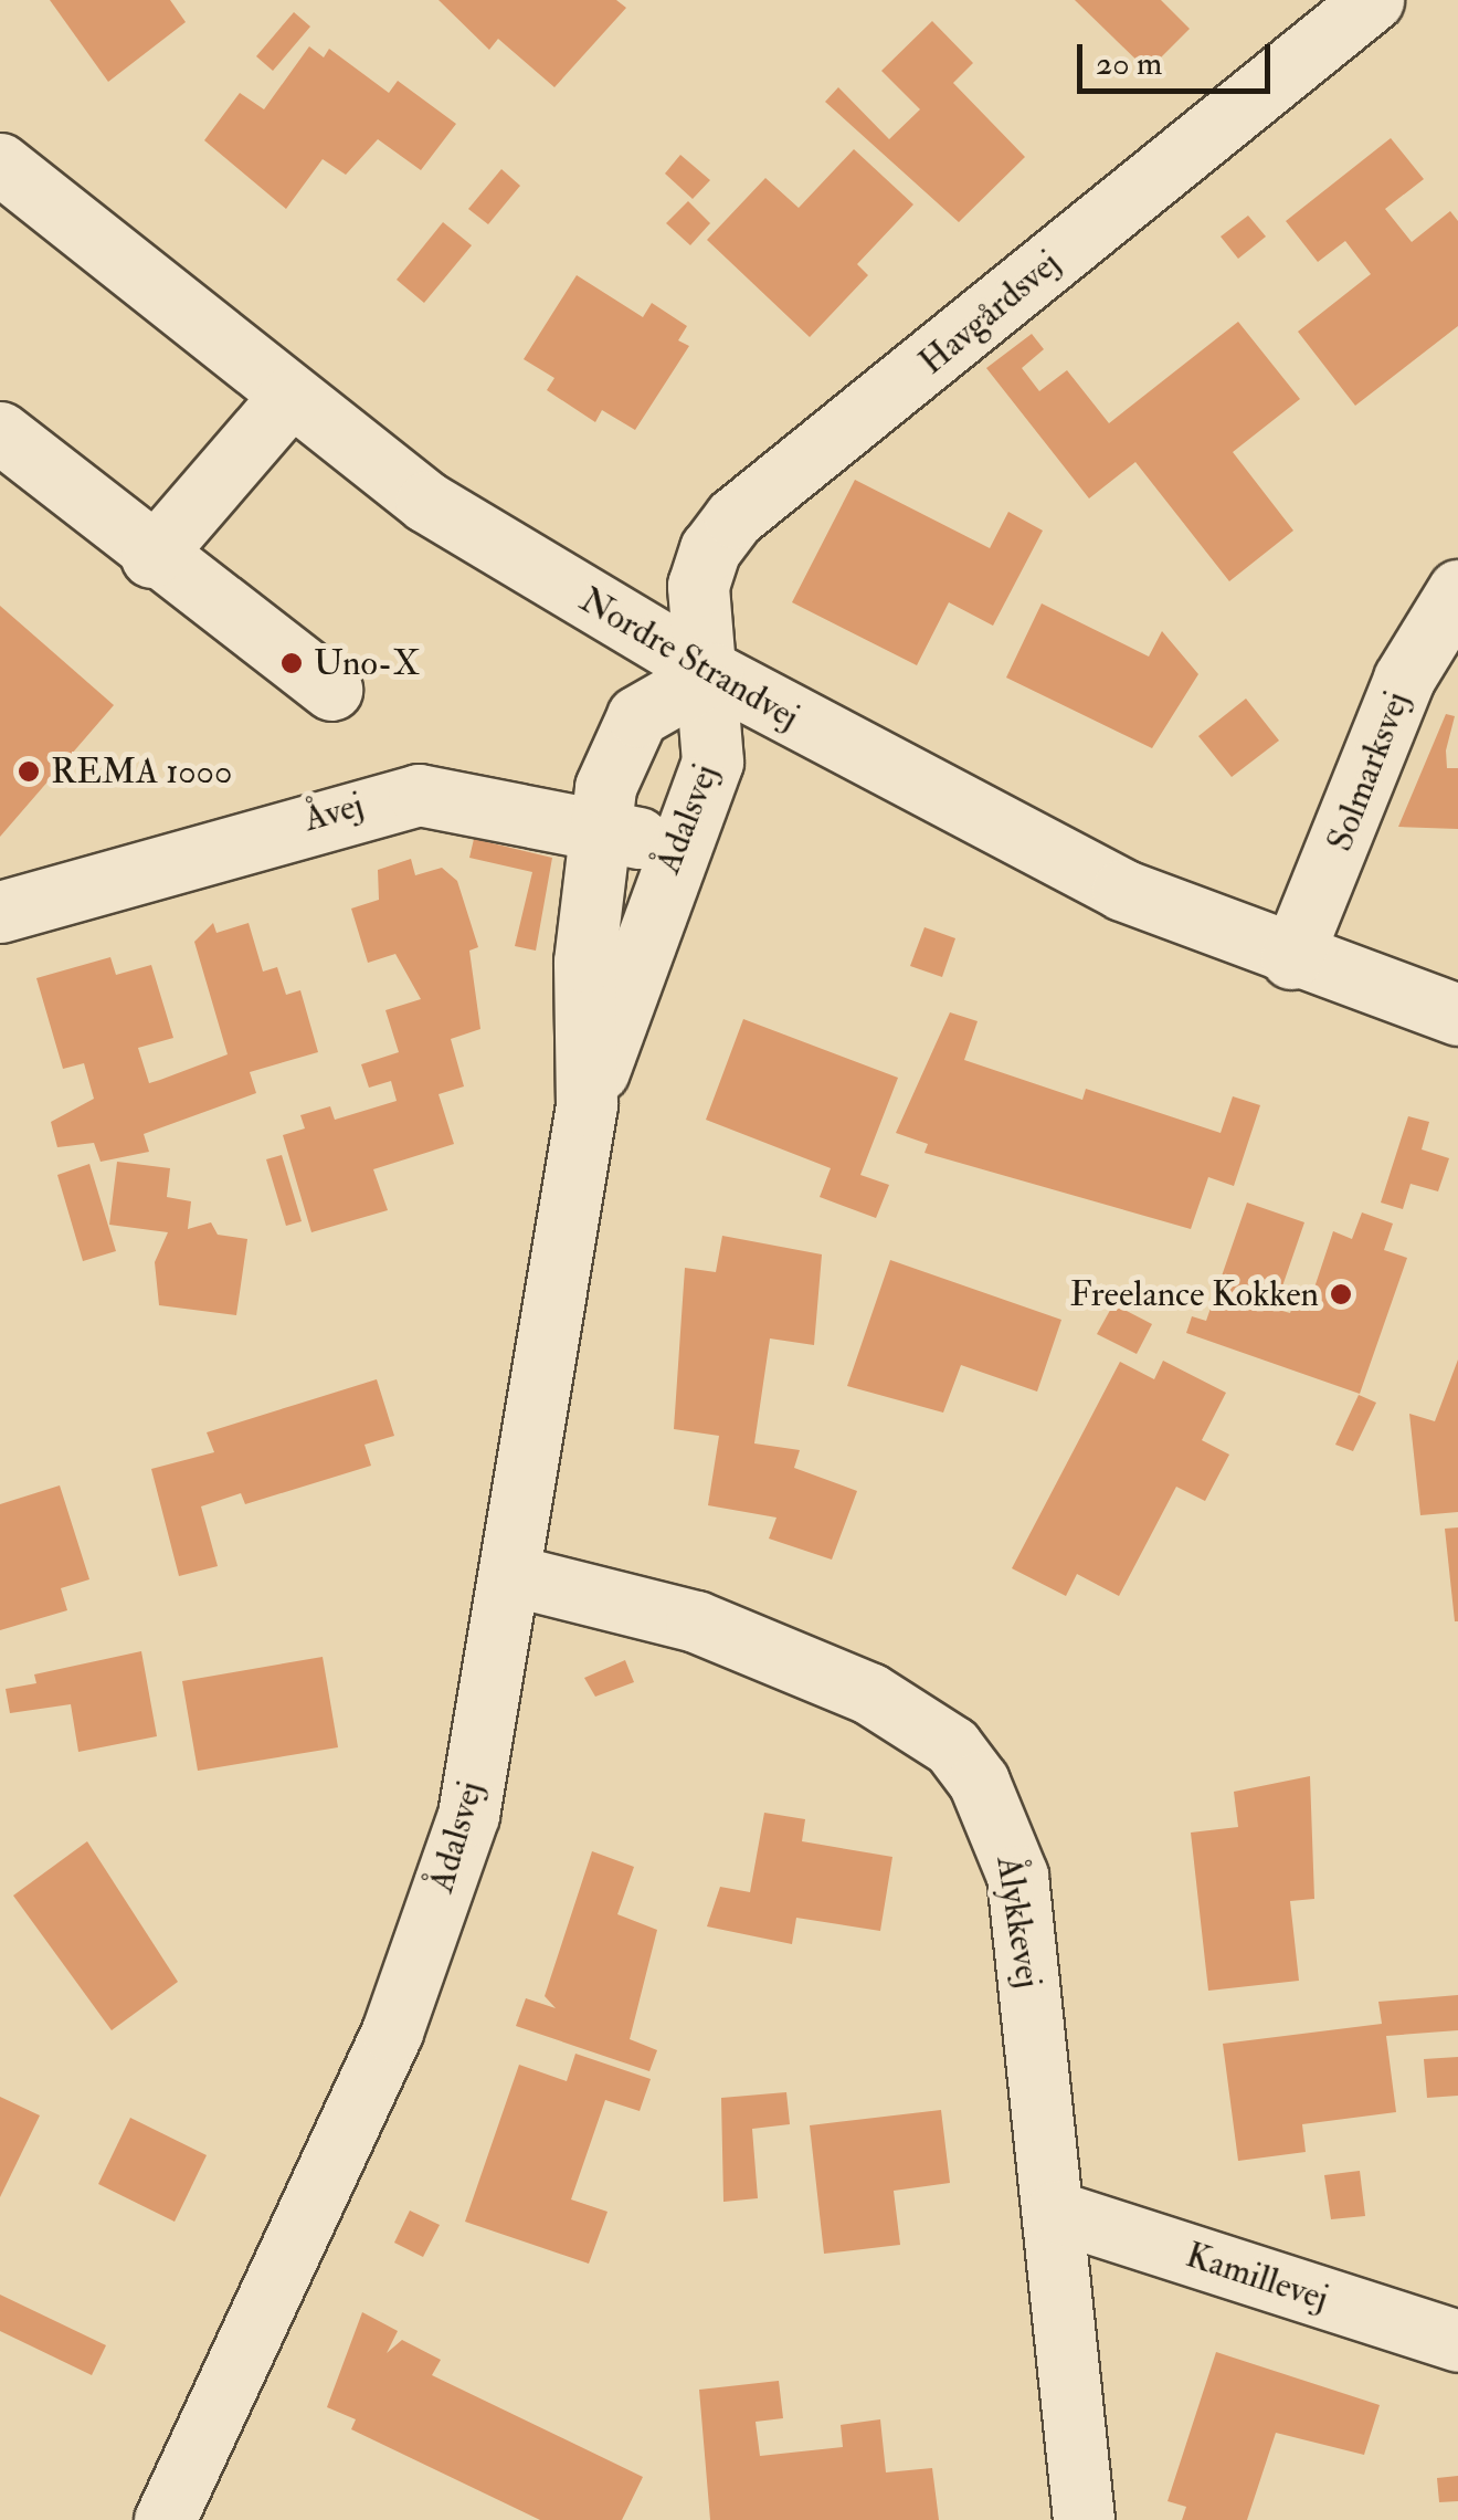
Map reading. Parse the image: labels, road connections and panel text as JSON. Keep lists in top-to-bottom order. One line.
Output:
{"streets":{"street":["Havgårdsvej","Nordre Strandvej","Solmarksvej","Åvej","Ådalsvej","Ålykkevej","Kamillevej"]},"crossings":[["Havgårdsvej","Nordre Strandvej"],["Havgårdsvej","Ådalsvej"],["Nordre Strandvej","Solmarksvej"],["Nordre Strandvej","Ådalsvej"],["Åvej","Ådalsvej"],["Ådalsvej","Ålykkevej"],["Ålykkevej","Kamillevej"]],"places":["Uno-X","REMA 1000","Freelance Kokken"],"scale_bar":"20 m"}
